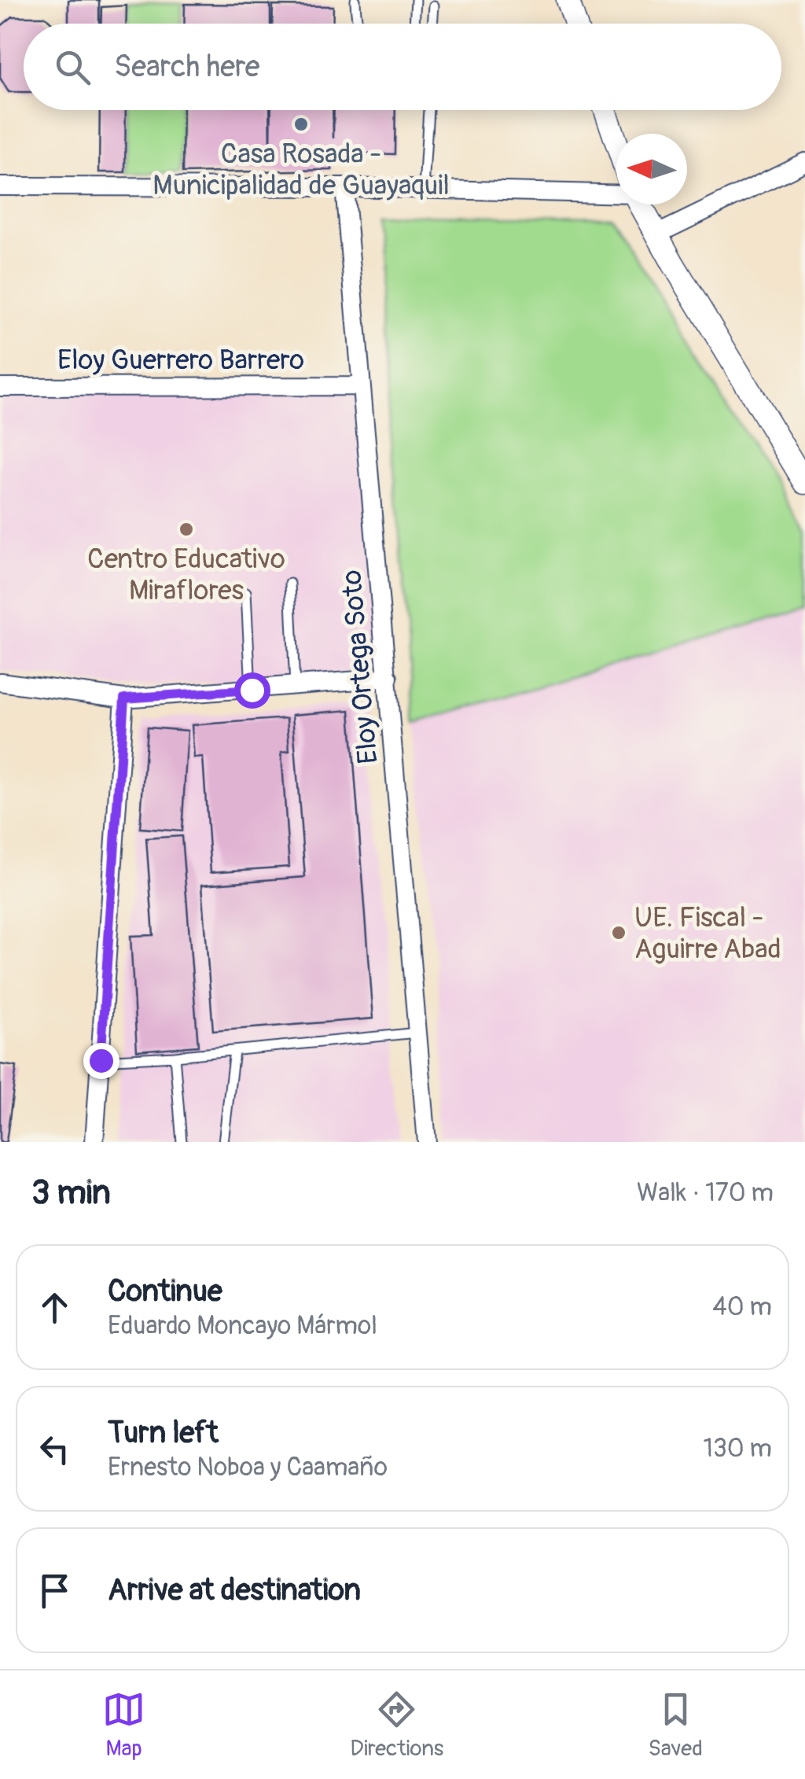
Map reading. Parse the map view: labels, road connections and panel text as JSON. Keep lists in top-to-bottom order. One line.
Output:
{"streets":{"street":["Eloy Guerrero Barrero","Eloy Ortega Soto"]},"crossings":[["Eloy Guerrero Barrero","Eloy Ortega Soto"]],"places":["Casa Rosada - Municipalidad de Guayaquil","Centro Educativo Miraflores","UE. Fiscal - Aguirre Abad"],"north":"left","page":{"search":"Search here","heading":["3 min","Walk · 170 m"],"list":[["Continue","Eduardo Moncayo Mármol","40 m"],["Turn left","Ernesto Noboa y Caamaño","130 m"],"Arrive at destination"],"nav":["Map","Directions","Saved"]}}
